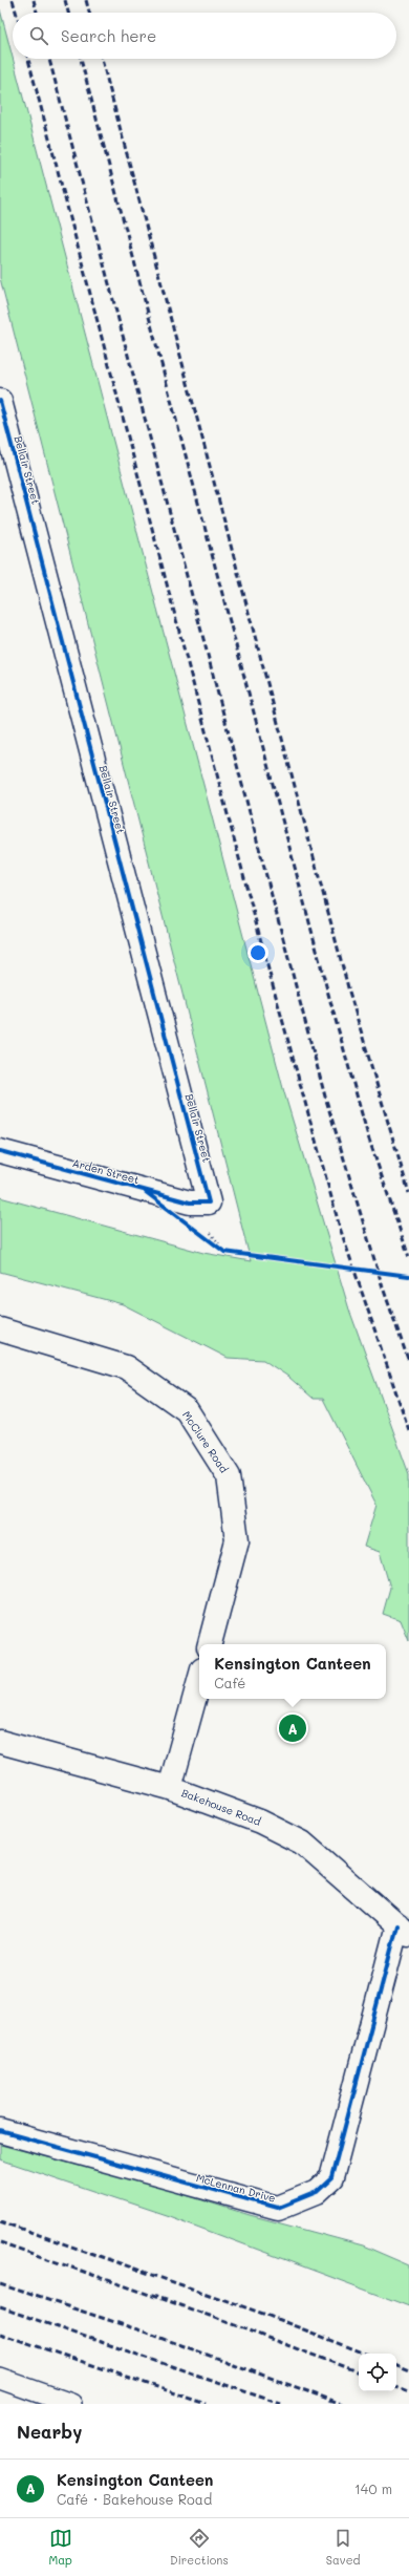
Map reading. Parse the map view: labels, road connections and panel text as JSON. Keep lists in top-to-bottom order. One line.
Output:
{"streets":{"street":["Bellair Street","Arden Street","McClure Road","Bakehouse Road","McLennan Drive"]},"crossings":[["Bellair Street","Arden Street"],["Bakehouse Road","McLennan Drive"]],"page":{"search":"Search here","popup":["Kensington Canteen","Café"],"pins":"A","heading":"Nearby","list":[{"mark":"A","name":"Kensington Canteen","note":"Café · Bakehouse Road","value":"140 m"}],"nav":["Map","Directions","Saved"]}}
